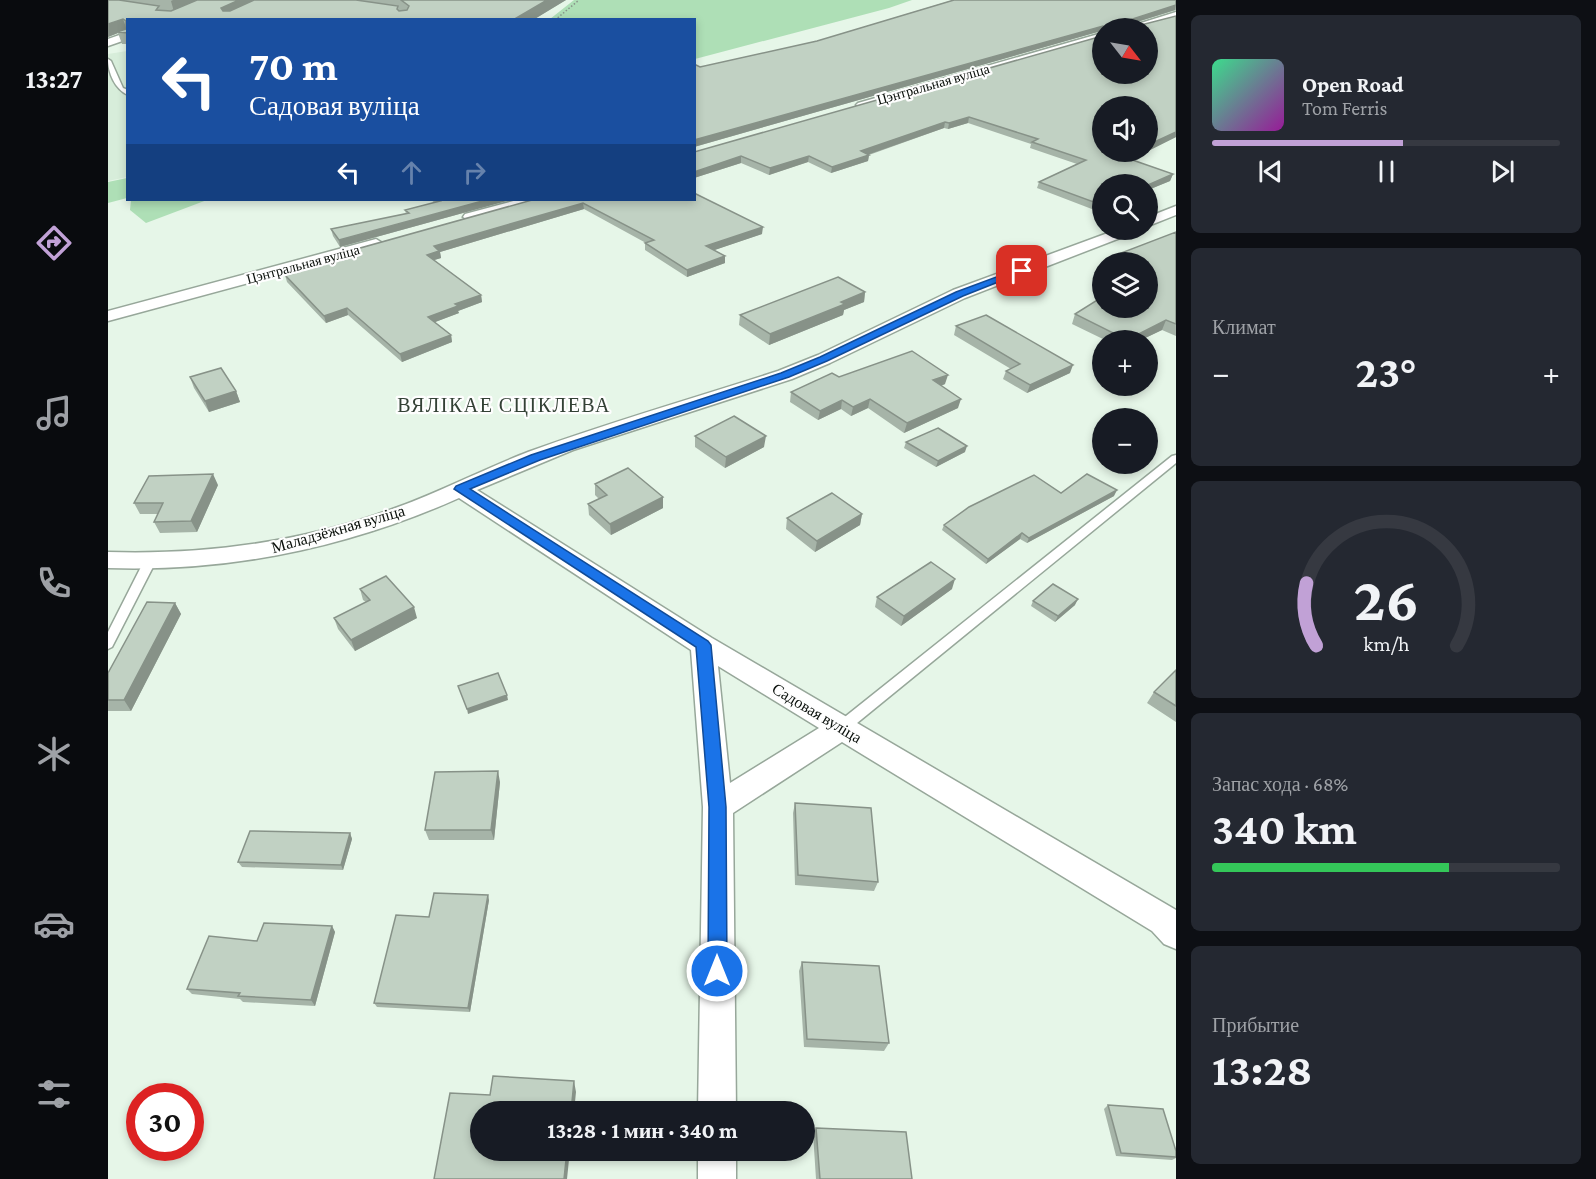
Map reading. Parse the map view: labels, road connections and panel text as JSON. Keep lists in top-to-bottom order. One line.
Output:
{"streets":{"street":["Цэнтральная вуліца","Маладзёжная вуліца","Садовая вуліца"]},"crossings":[["Маладзёжная вуліца","Садовая вуліца"]],"districts":["ВЯЛІКАЕ СЦІКЛЕВА"],"north":"bottom right","page":{"tabs":"13:27","map_buttons":["+","−"],"turn":["70 m","Садовая вуліца"],"song":["Open Road","Tom Ferris"],"tile":["Климат",["Запас хода · 68%","340 km"],["Прибытие","13:28"]],"heat":["−","23°","+"],"limit":"30","trip":"13:28 · 1 мин · 340 m","gauge":["26","km/h"]}}
